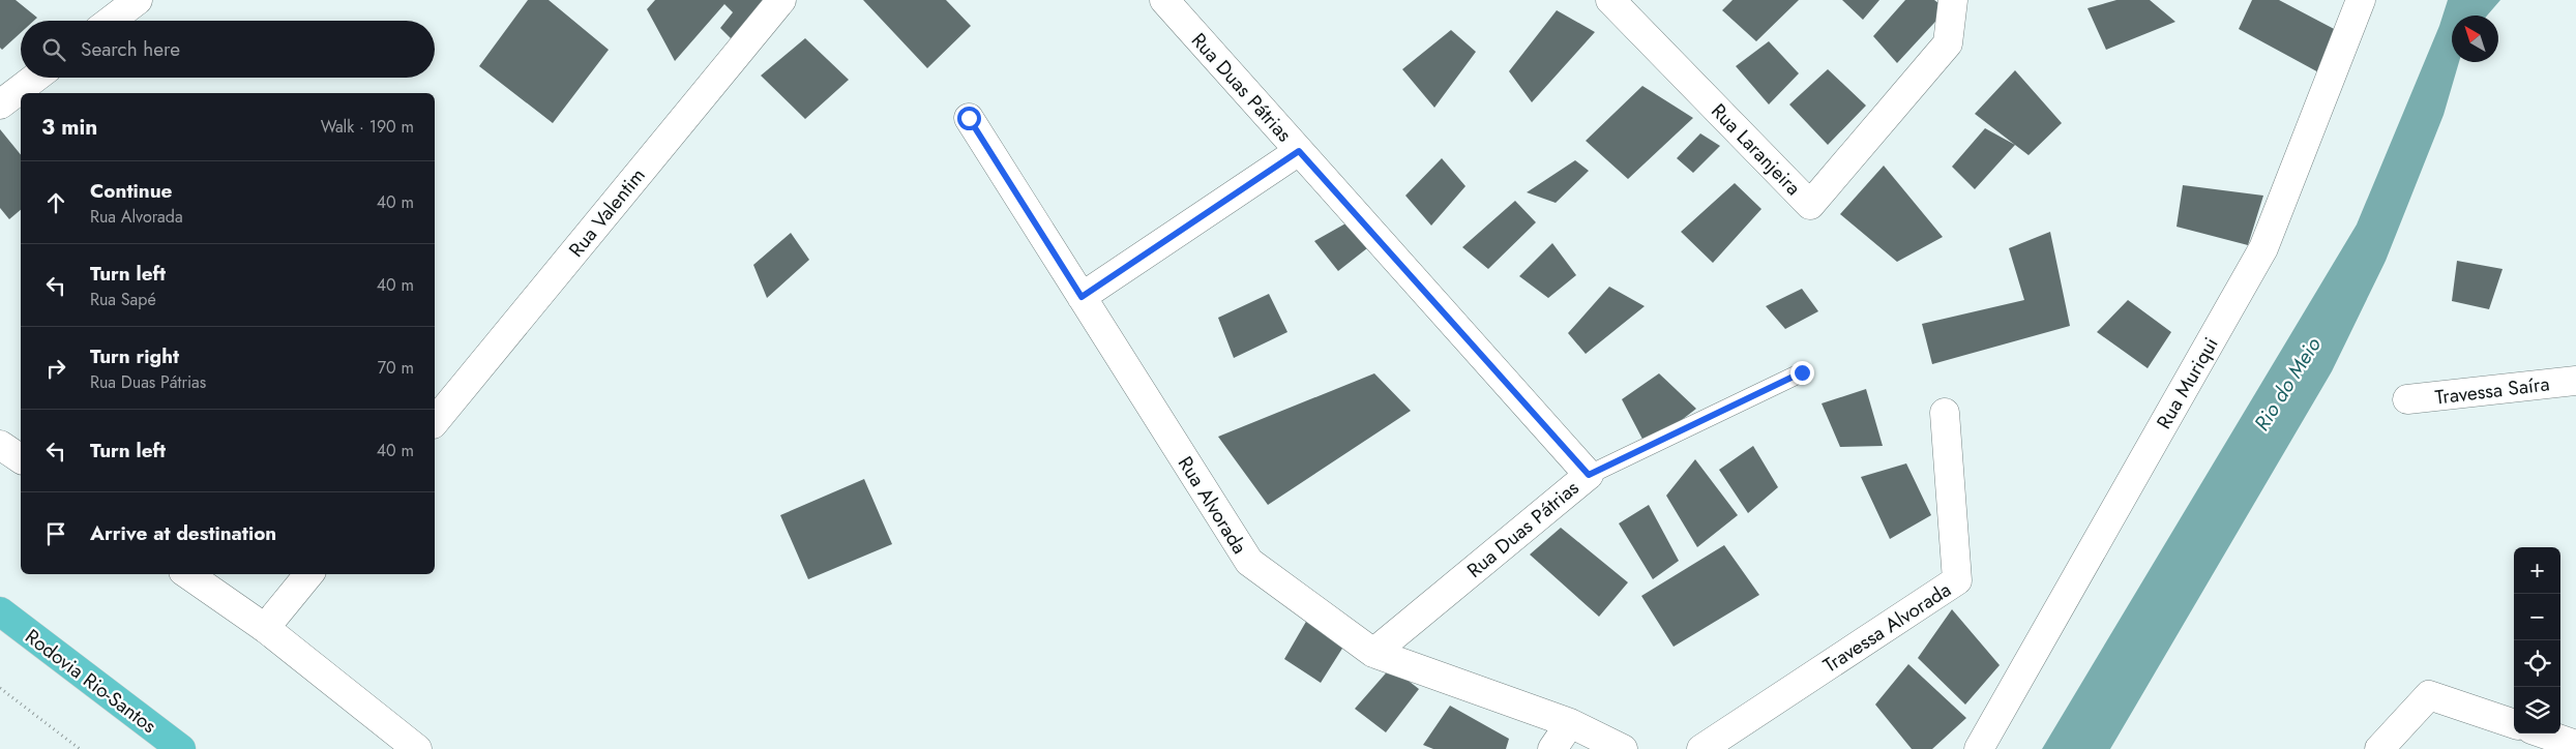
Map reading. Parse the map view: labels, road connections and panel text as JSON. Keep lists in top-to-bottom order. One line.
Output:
{"streets":{"highway":["Rodovia Rio-Santos"],"street":["Rua Duas Pátrias","Rua Laranjeira","Rua Valentim","Rua Muriqui","Travessa Saíra","Rua Alvorada","Travessa Alvorada"]},"crossings":[["Rua Duas Pátrias","Rua Alvorada"]],"water":["Rio do Meio"],"north":"top left","page":{"search":"Search here","heading":["3 min","Walk · 190 m"],"list":[["Continue","Rua Alvorada","40 m"],["Turn left","Rua Sapé","40 m"],["Turn right","Rua Duas Pátrias","70 m"],["Turn left","40 m"],"Arrive at destination"],"map_buttons":["+","−"]}}
